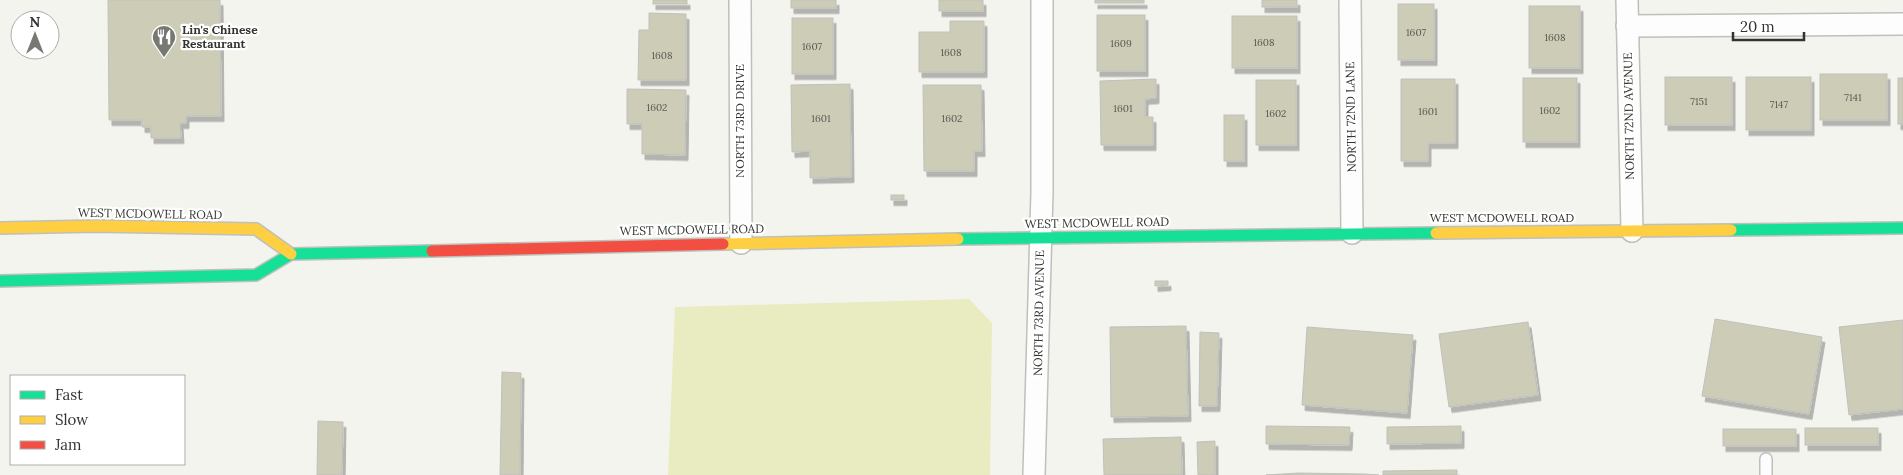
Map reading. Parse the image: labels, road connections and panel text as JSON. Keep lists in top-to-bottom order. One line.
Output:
{"streets":{"main road":["WEST MCDOWELL ROAD"],"street":["NORTH 72ND AVENUE","NORTH 72ND LANE","NORTH 73RD DRIVE","NORTH 73RD AVENUE"]},"crossings":[["NORTH 72ND AVENUE","WEST MCDOWELL ROAD"],["NORTH 72ND LANE","WEST MCDOWELL ROAD"],["NORTH 73RD DRIVE","WEST MCDOWELL ROAD"],["WEST MCDOWELL ROAD","NORTH 73RD AVENUE"]],"places":{"restaurant":["Lin's Chinese Restaurant"]},"house_numbers":["1607","1608","1608","1609","1607","1608","1608","7141","7151","7147","1602","1601","1602","1601","1602","1601","1602"],"legend":["Fast","Slow","Jam"],"scale_bar":"20 m","north":"top"}
